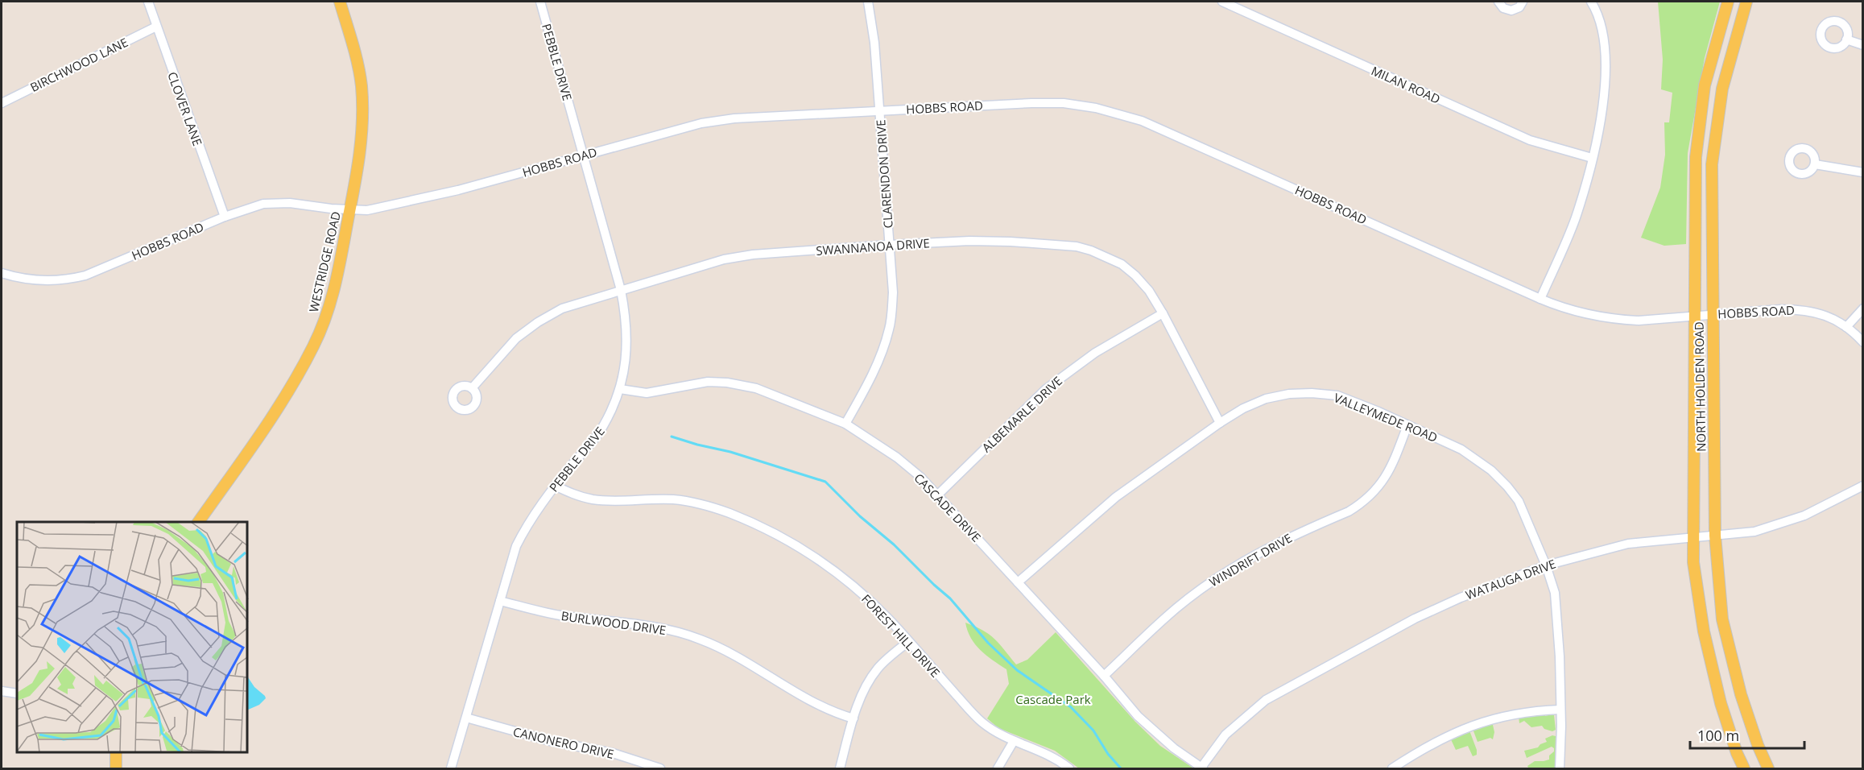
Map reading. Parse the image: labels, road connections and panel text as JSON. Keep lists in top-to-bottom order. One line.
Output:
{"streets":{"main road":["WESTRIDGE ROAD","NORTH HOLDEN ROAD"],"street":["PEBBLE DRIVE","BIRCHWOOD LANE","MILAN ROAD","HOBBS ROAD","CLOVER LANE","CLARENDON DRIVE","SWANNANOA DRIVE","ALBEMARLE DRIVE","VALLEYMEDE ROAD","CASCADE DRIVE","WINDRIFT DRIVE","WATAUGA DRIVE","BURLWOOD DRIVE","FOREST HILL DRIVE","CANONERO DRIVE"]},"crossings":[["PEBBLE DRIVE","HOBBS ROAD"],["PEBBLE DRIVE","SWANNANOA DRIVE"],["PEBBLE DRIVE","CASCADE DRIVE"],["PEBBLE DRIVE","BURLWOOD DRIVE"],["PEBBLE DRIVE","FOREST HILL DRIVE"],["PEBBLE DRIVE","CANONERO DRIVE"],["BIRCHWOOD LANE","CLOVER LANE"],["HOBBS ROAD","CLOVER LANE"],["HOBBS ROAD","CLARENDON DRIVE"],["HOBBS ROAD","WESTRIDGE ROAD"],["HOBBS ROAD","NORTH HOLDEN ROAD"],["CLARENDON DRIVE","SWANNANOA DRIVE"],["CLARENDON DRIVE","CASCADE DRIVE"],["SWANNANOA DRIVE","ALBEMARLE DRIVE"],["SWANNANOA DRIVE","VALLEYMEDE ROAD"],["NORTH HOLDEN ROAD","WATAUGA DRIVE"],["ALBEMARLE DRIVE","CASCADE DRIVE"],["VALLEYMEDE ROAD","CASCADE DRIVE"],["VALLEYMEDE ROAD","WINDRIFT DRIVE"],["VALLEYMEDE ROAD","WATAUGA DRIVE"],["CASCADE DRIVE","WINDRIFT DRIVE"],["CASCADE DRIVE","WATAUGA DRIVE"]],"parks":["Cascade Park"],"scale_bar":"100 m"}
